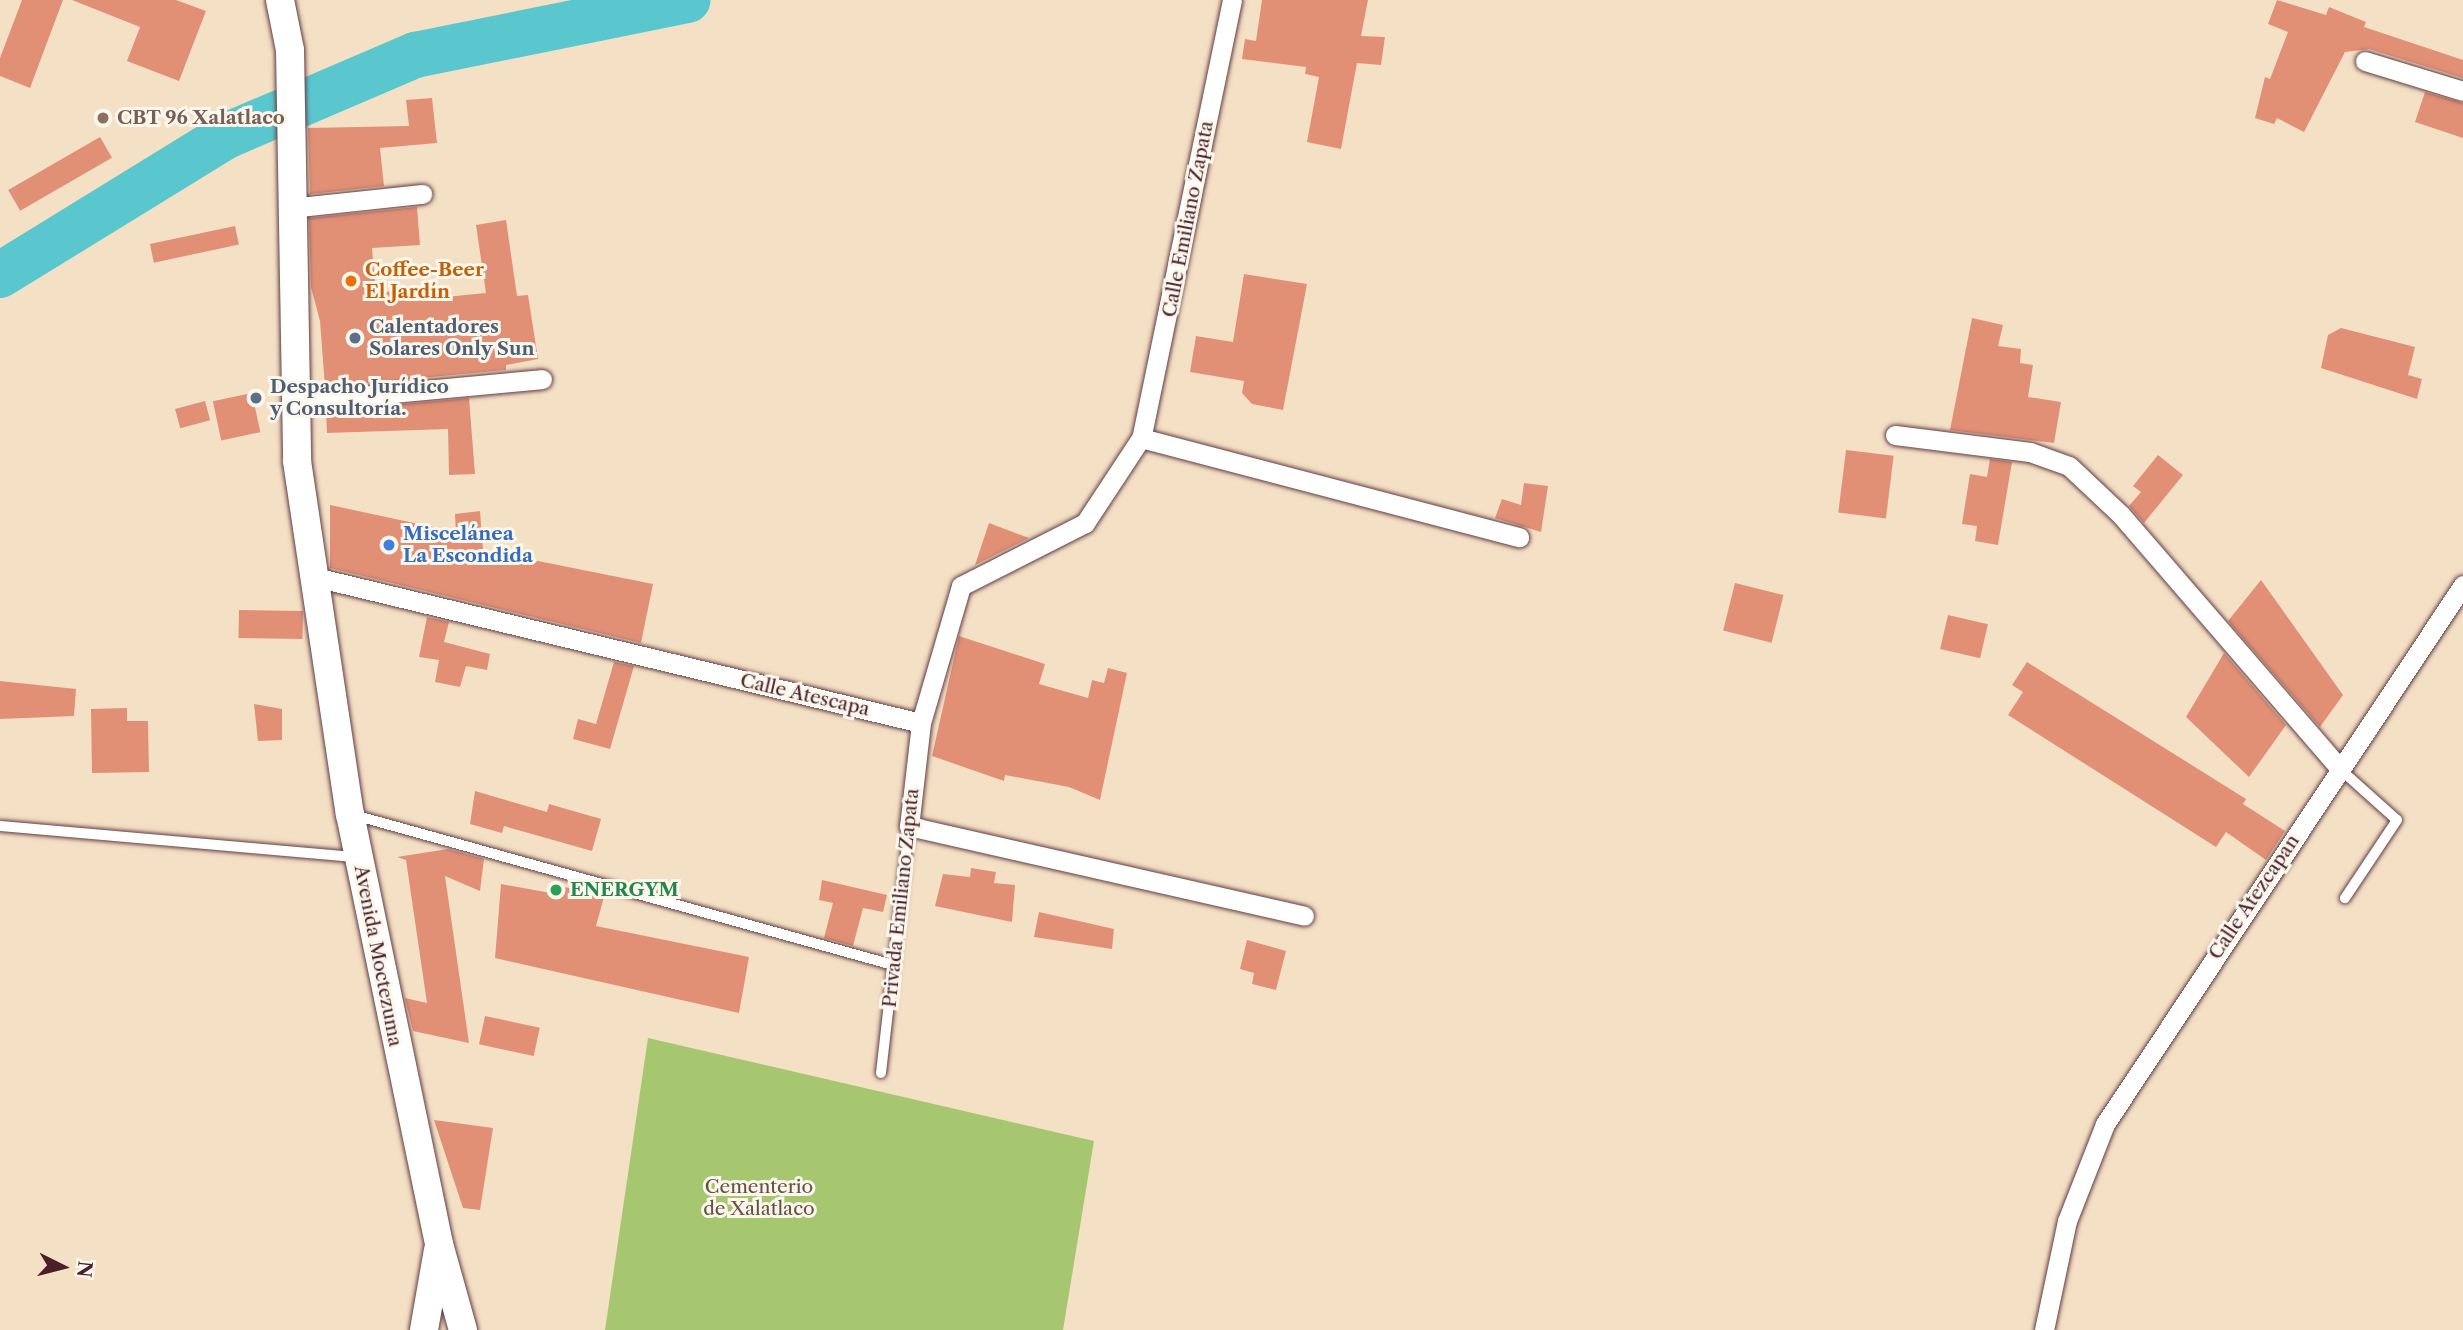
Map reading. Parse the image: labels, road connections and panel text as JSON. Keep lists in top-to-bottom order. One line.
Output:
{"streets":{"main road":["Avenida Moctezuma"],"street":["Calle Emiliano Zapata","Calle Atescapa","Calle Atezcapan","Privada Emiliano Zapata"]},"crossings":[["Calle Atescapa","Privada Emiliano Zapata"],["Calle Atescapa","Avenida Moctezuma"]],"parks":["Cementerio de Xalatlaco"],"places":["CBT 96 Xalatlaco","Coffee-Beer El Jardín","Calentadores Solares Only Sun","Despacho Jurídico y Consultoría.","Miscelánea La Escondida","ENERGYM"],"north":"right"}
